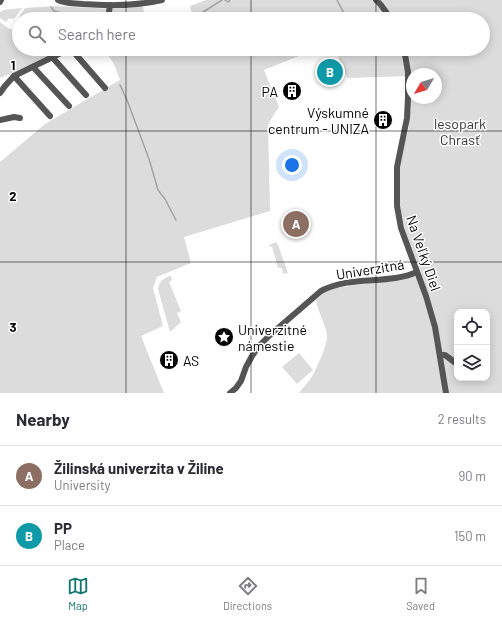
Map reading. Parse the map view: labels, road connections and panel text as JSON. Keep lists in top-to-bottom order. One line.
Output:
{"streets":{"street":["Na Veľký Diel","Univerzitná"]},"crossings":[["Na Veľký Diel","Univerzitná"]],"parks":["lesopark Chrasť"],"places":{"building":["PA","Výskumné centrum - UNIZA","AS"],"place":["Univerzitné námestie"]},"north":"bottom left","page":{"search":"Search here","pins":["B","A"],"heading":["Nearby","2 results"],"list":[{"mark":"A","name":"Žilinská univerzita v Žiline","note":"University","value":"90 m"},{"mark":"B","name":"PP","note":"Place","value":"150 m"}],"nav":["Map","Directions","Saved"]},"grid":{"rows":["1","2","3"]}}
